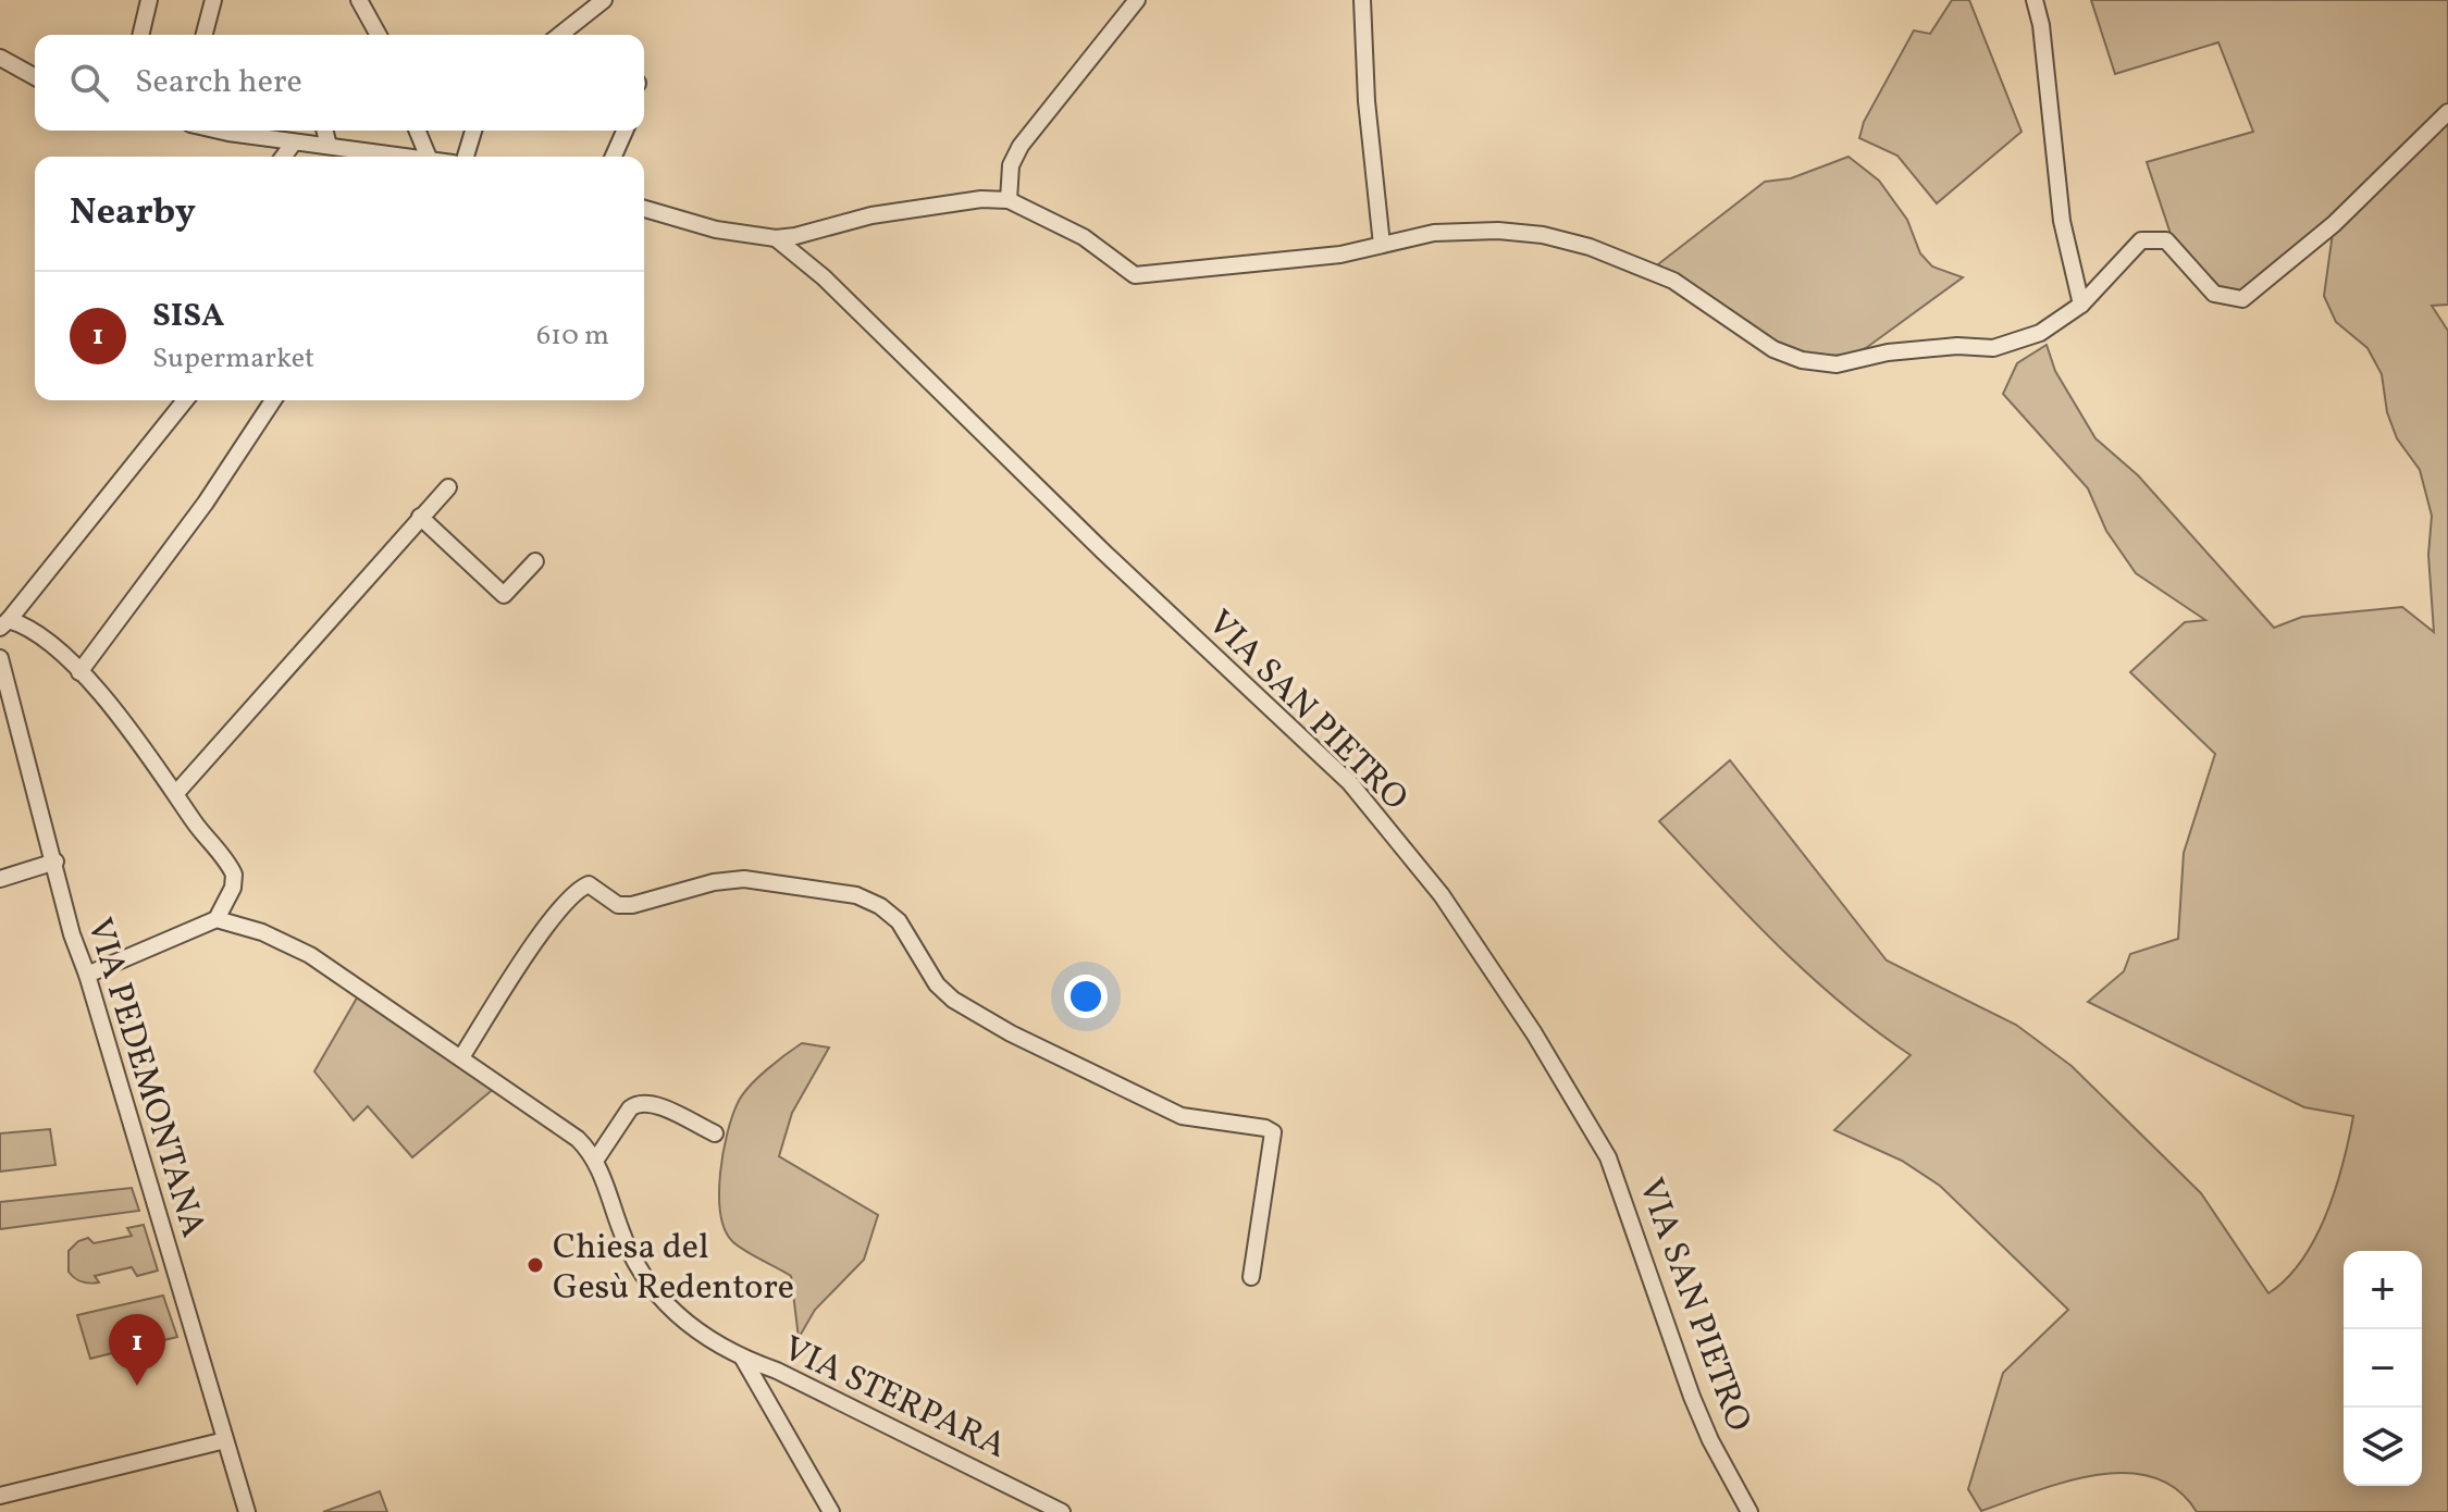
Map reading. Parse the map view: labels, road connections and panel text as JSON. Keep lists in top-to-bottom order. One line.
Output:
{"streets":{"street":["VIA SAN PIETRO","VIA PEDEMONTANA","VIA STERPARA"]},"places":["Chiesa del Gesù Redentore"],"page":{"search":"Search here","heading":"Nearby","list":[{"mark":"1","name":"SISA","note":"Supermarket","value":"610 m"}],"map_buttons":["+","−"],"pins":"1"}}
